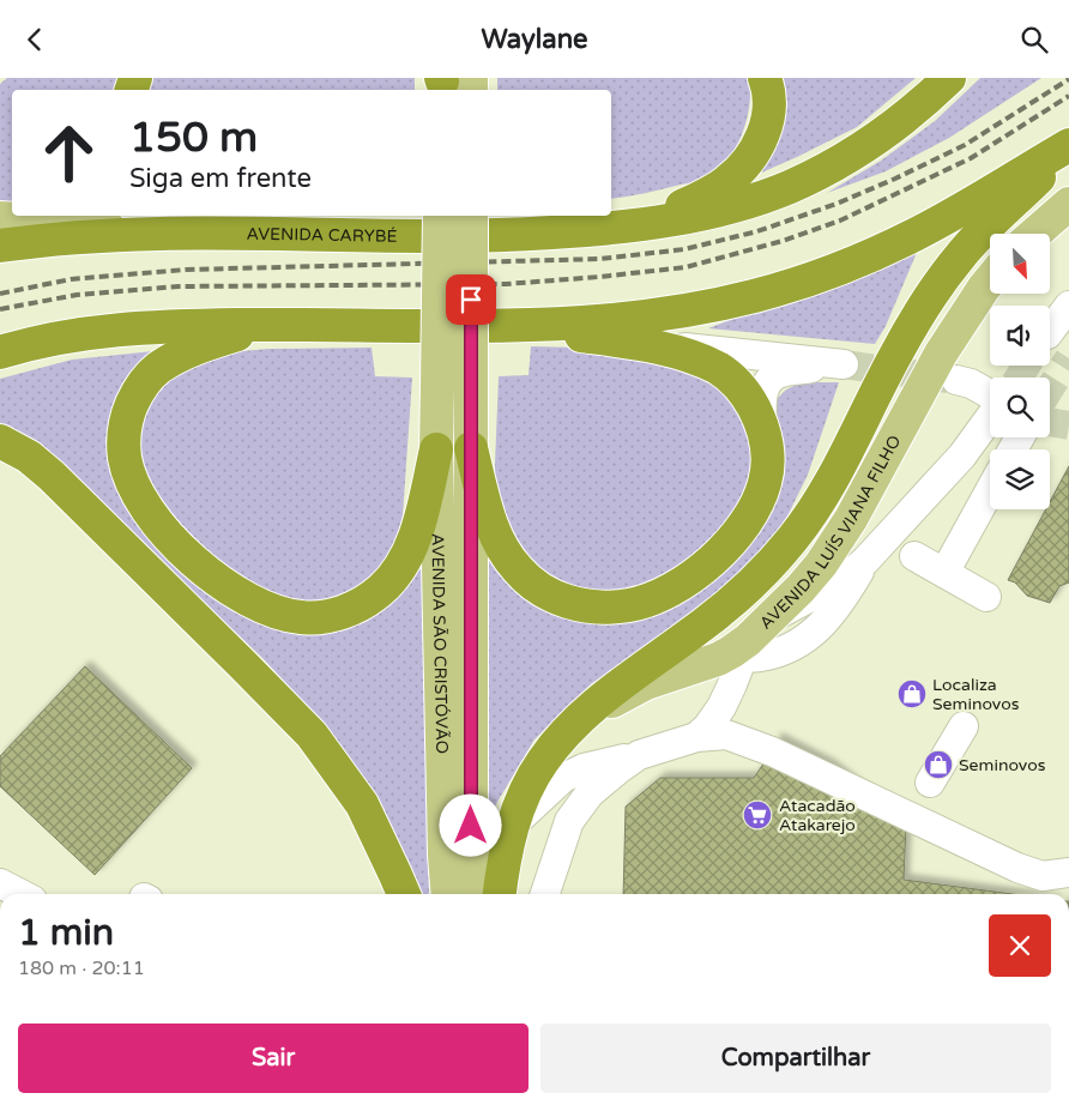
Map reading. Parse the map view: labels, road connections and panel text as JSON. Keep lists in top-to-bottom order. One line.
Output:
{"streets":{"highway":["AVENIDA CARYBÉ"],"main road":["AVENIDA LUÍS VIANA FILHO","AVENIDA SÃO CRISTÓVÃO"]},"places":{"shop":["Localiza Seminovos","Seminovos"],"supermarket":["Atacadão Atakarejo"]},"north":"bottom right","page":{"header":"Waylane","turn":["150 m","Siga em frente"],"heading":["1 min","180 m · 20:11"],"buttons":["Sair","Compartilhar"]}}
